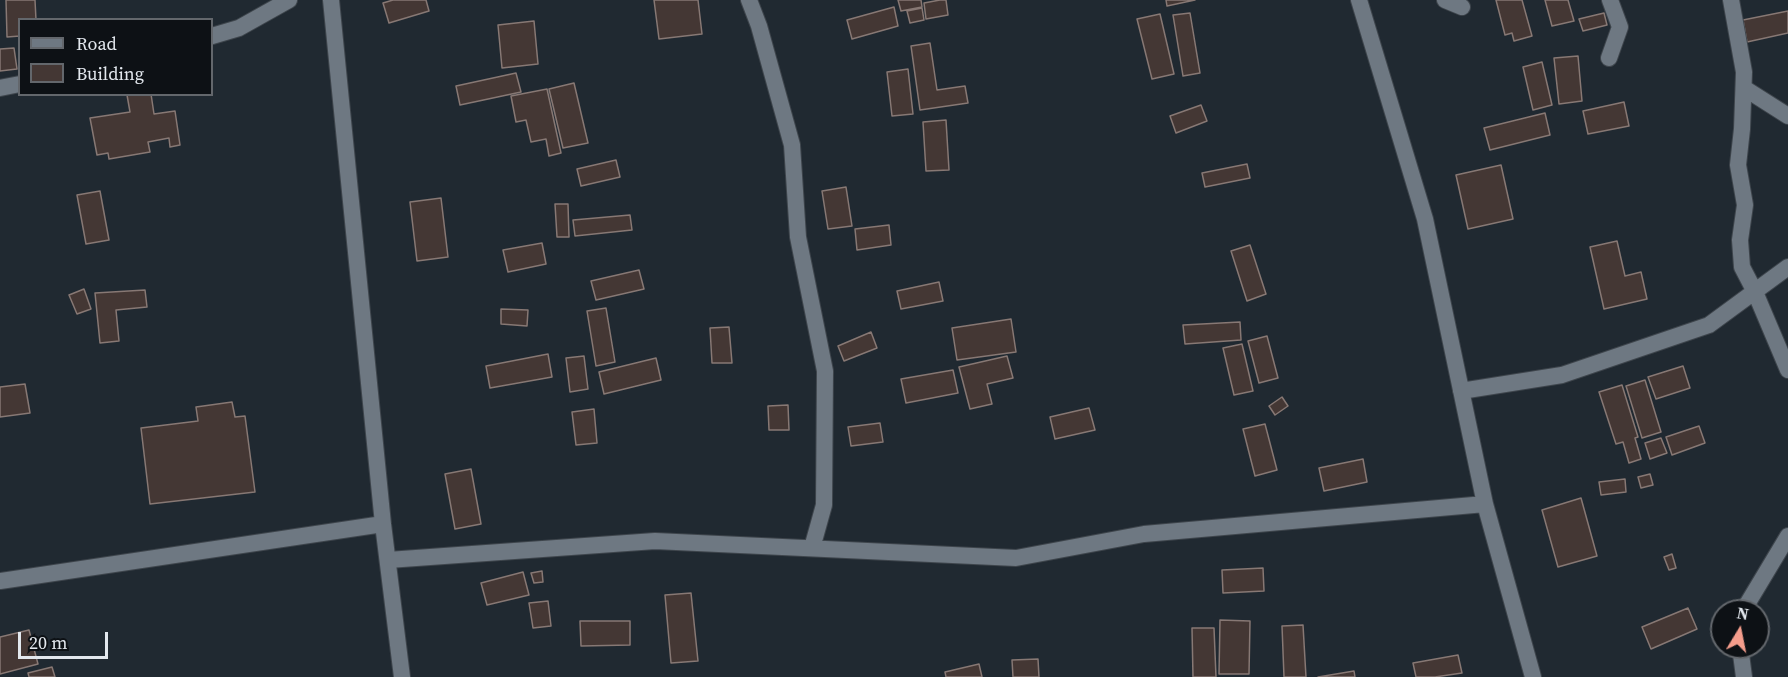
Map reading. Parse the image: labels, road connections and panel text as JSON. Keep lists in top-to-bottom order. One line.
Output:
{"legend":["Road","Building"],"scale_bar":"20 m","north":"top"}
